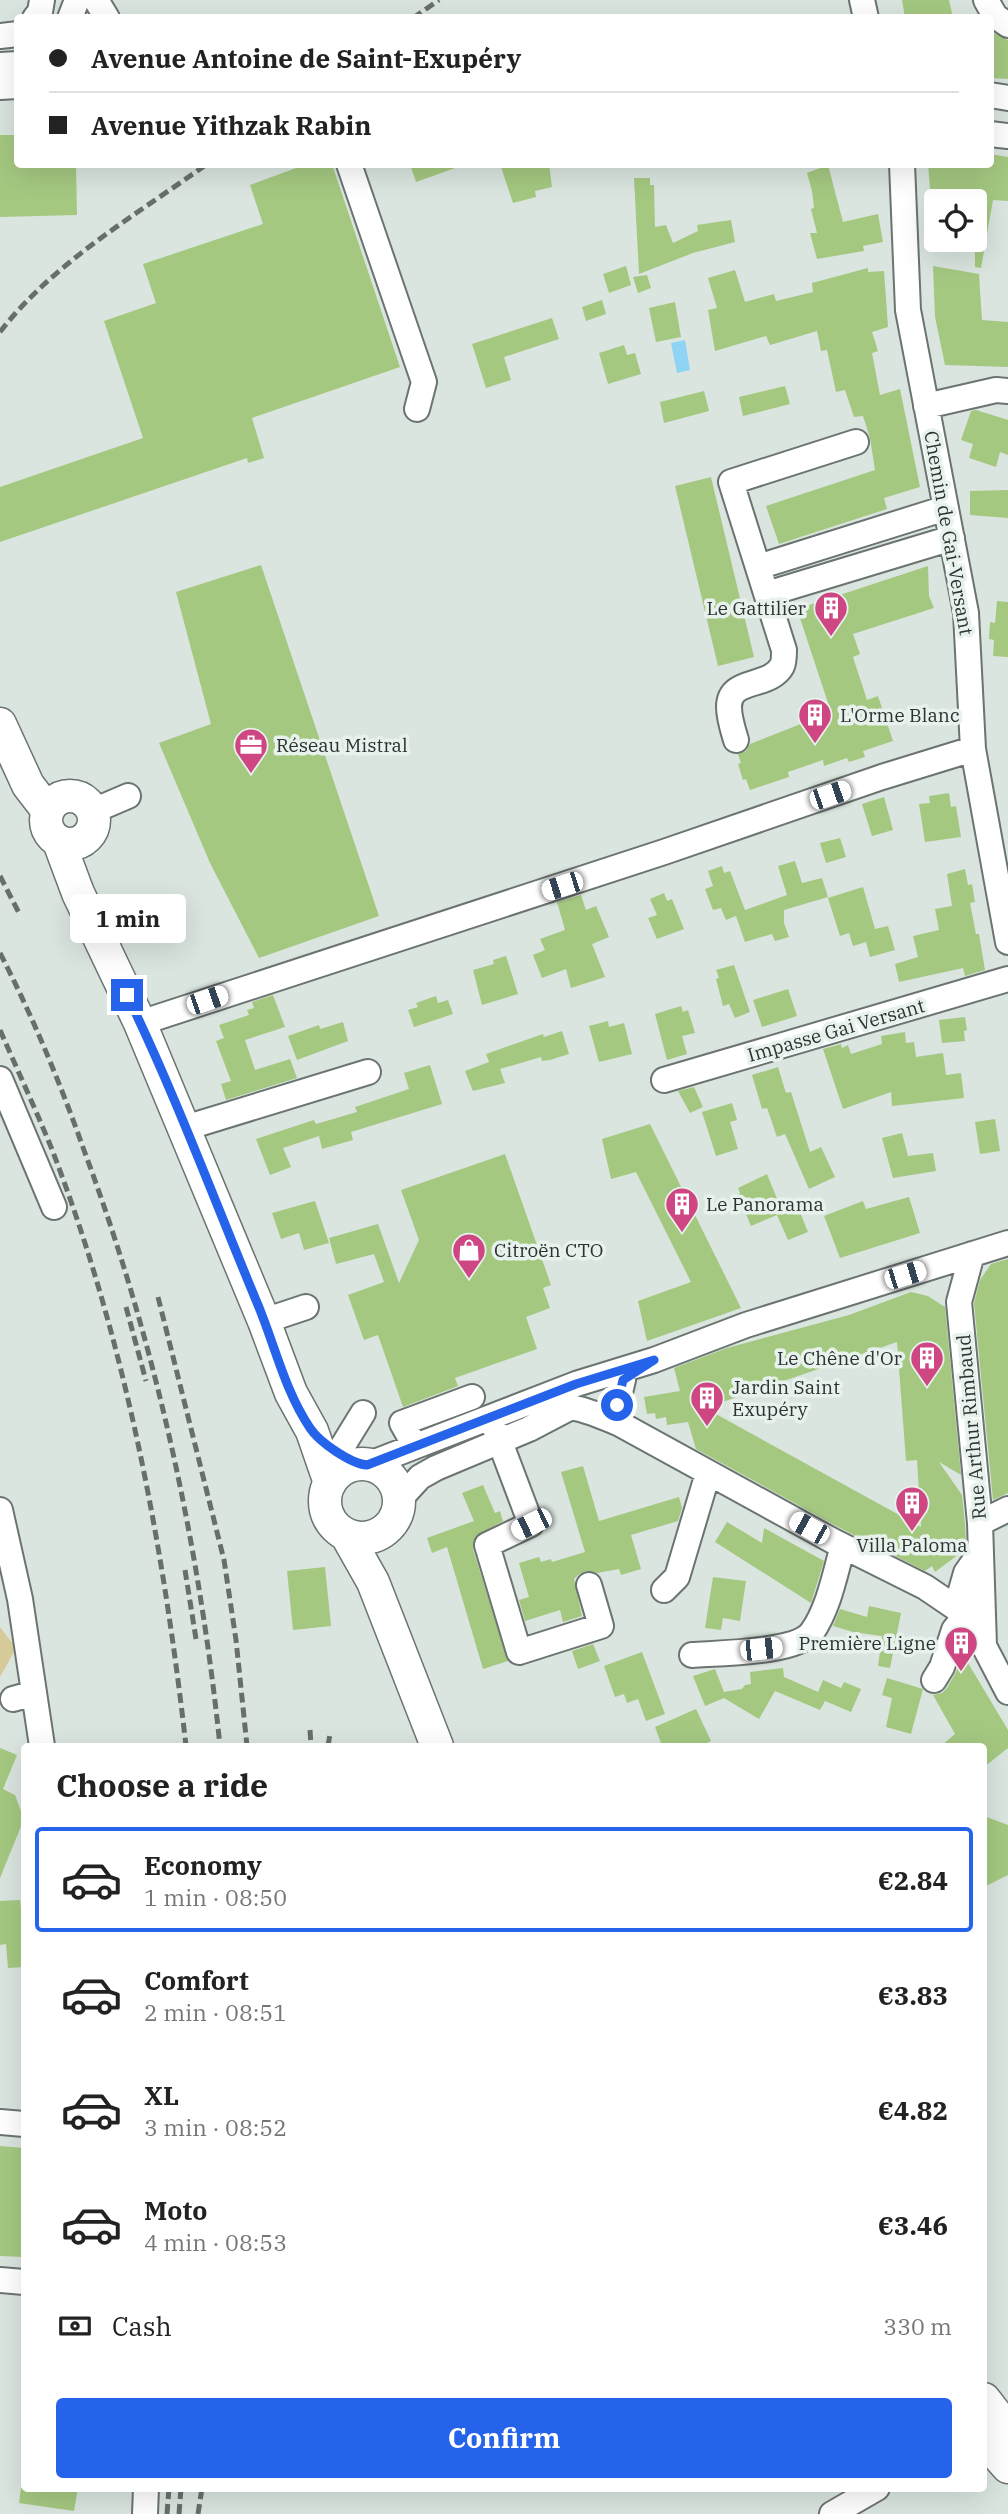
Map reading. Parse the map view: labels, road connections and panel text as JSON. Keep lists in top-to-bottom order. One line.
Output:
{"streets":{"street":["Chemin de Gai-Versant","Impasse Gai Versant","Rue Arthur Rimbaud"]},"places":{"building":["Le Gattilier","L'Orme Blanc","Le Panorama","Le Chêne d'Or","Jardin Saint Exupéry","Villa Paloma","Première Ligne"],"office":["Réseau Mistral"],"shop":["Citroën CTO"]},"page":{"banner":["Avenue Antoine de Saint-Exupéry","Avenue Yithzak Rabin"],"bubble":"1 min","heading":"Choose a ride","list":[{"name":"Economy","note":"1 min · 08:50","value":"€2.84"},{"name":"Comfort","note":"2 min · 08:51","value":"€3.83"},{"name":"XL","note":"3 min · 08:52","value":"€4.82"},{"name":"Moto","note":"4 min · 08:53","value":"€3.46"}],"pay":["Cash","330 m"],"buttons":"Confirm"}}
